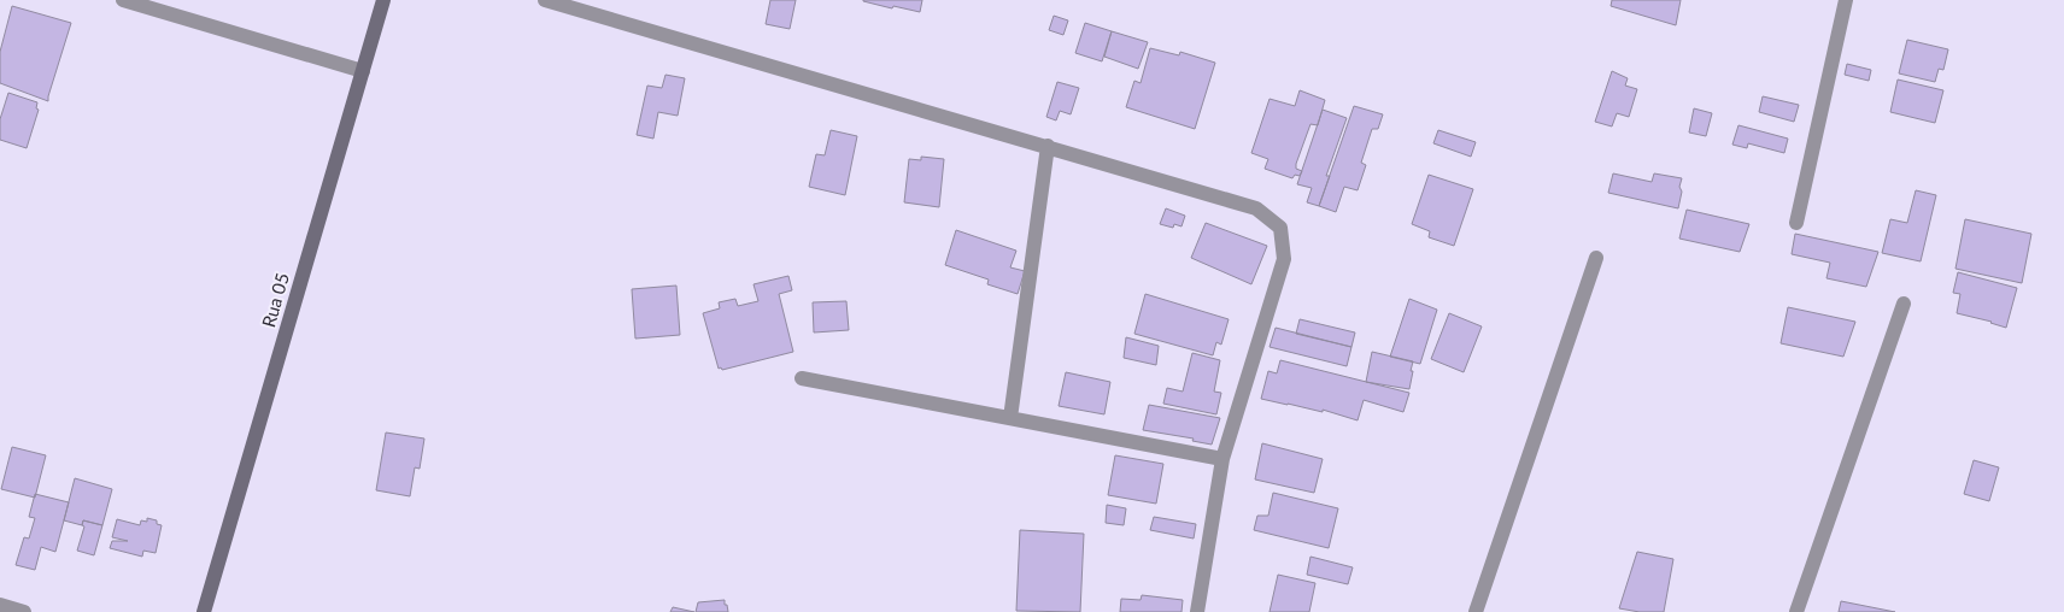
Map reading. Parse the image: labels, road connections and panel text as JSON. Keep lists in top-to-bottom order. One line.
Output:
{"streets":{"street":["Rua 05"]}}
